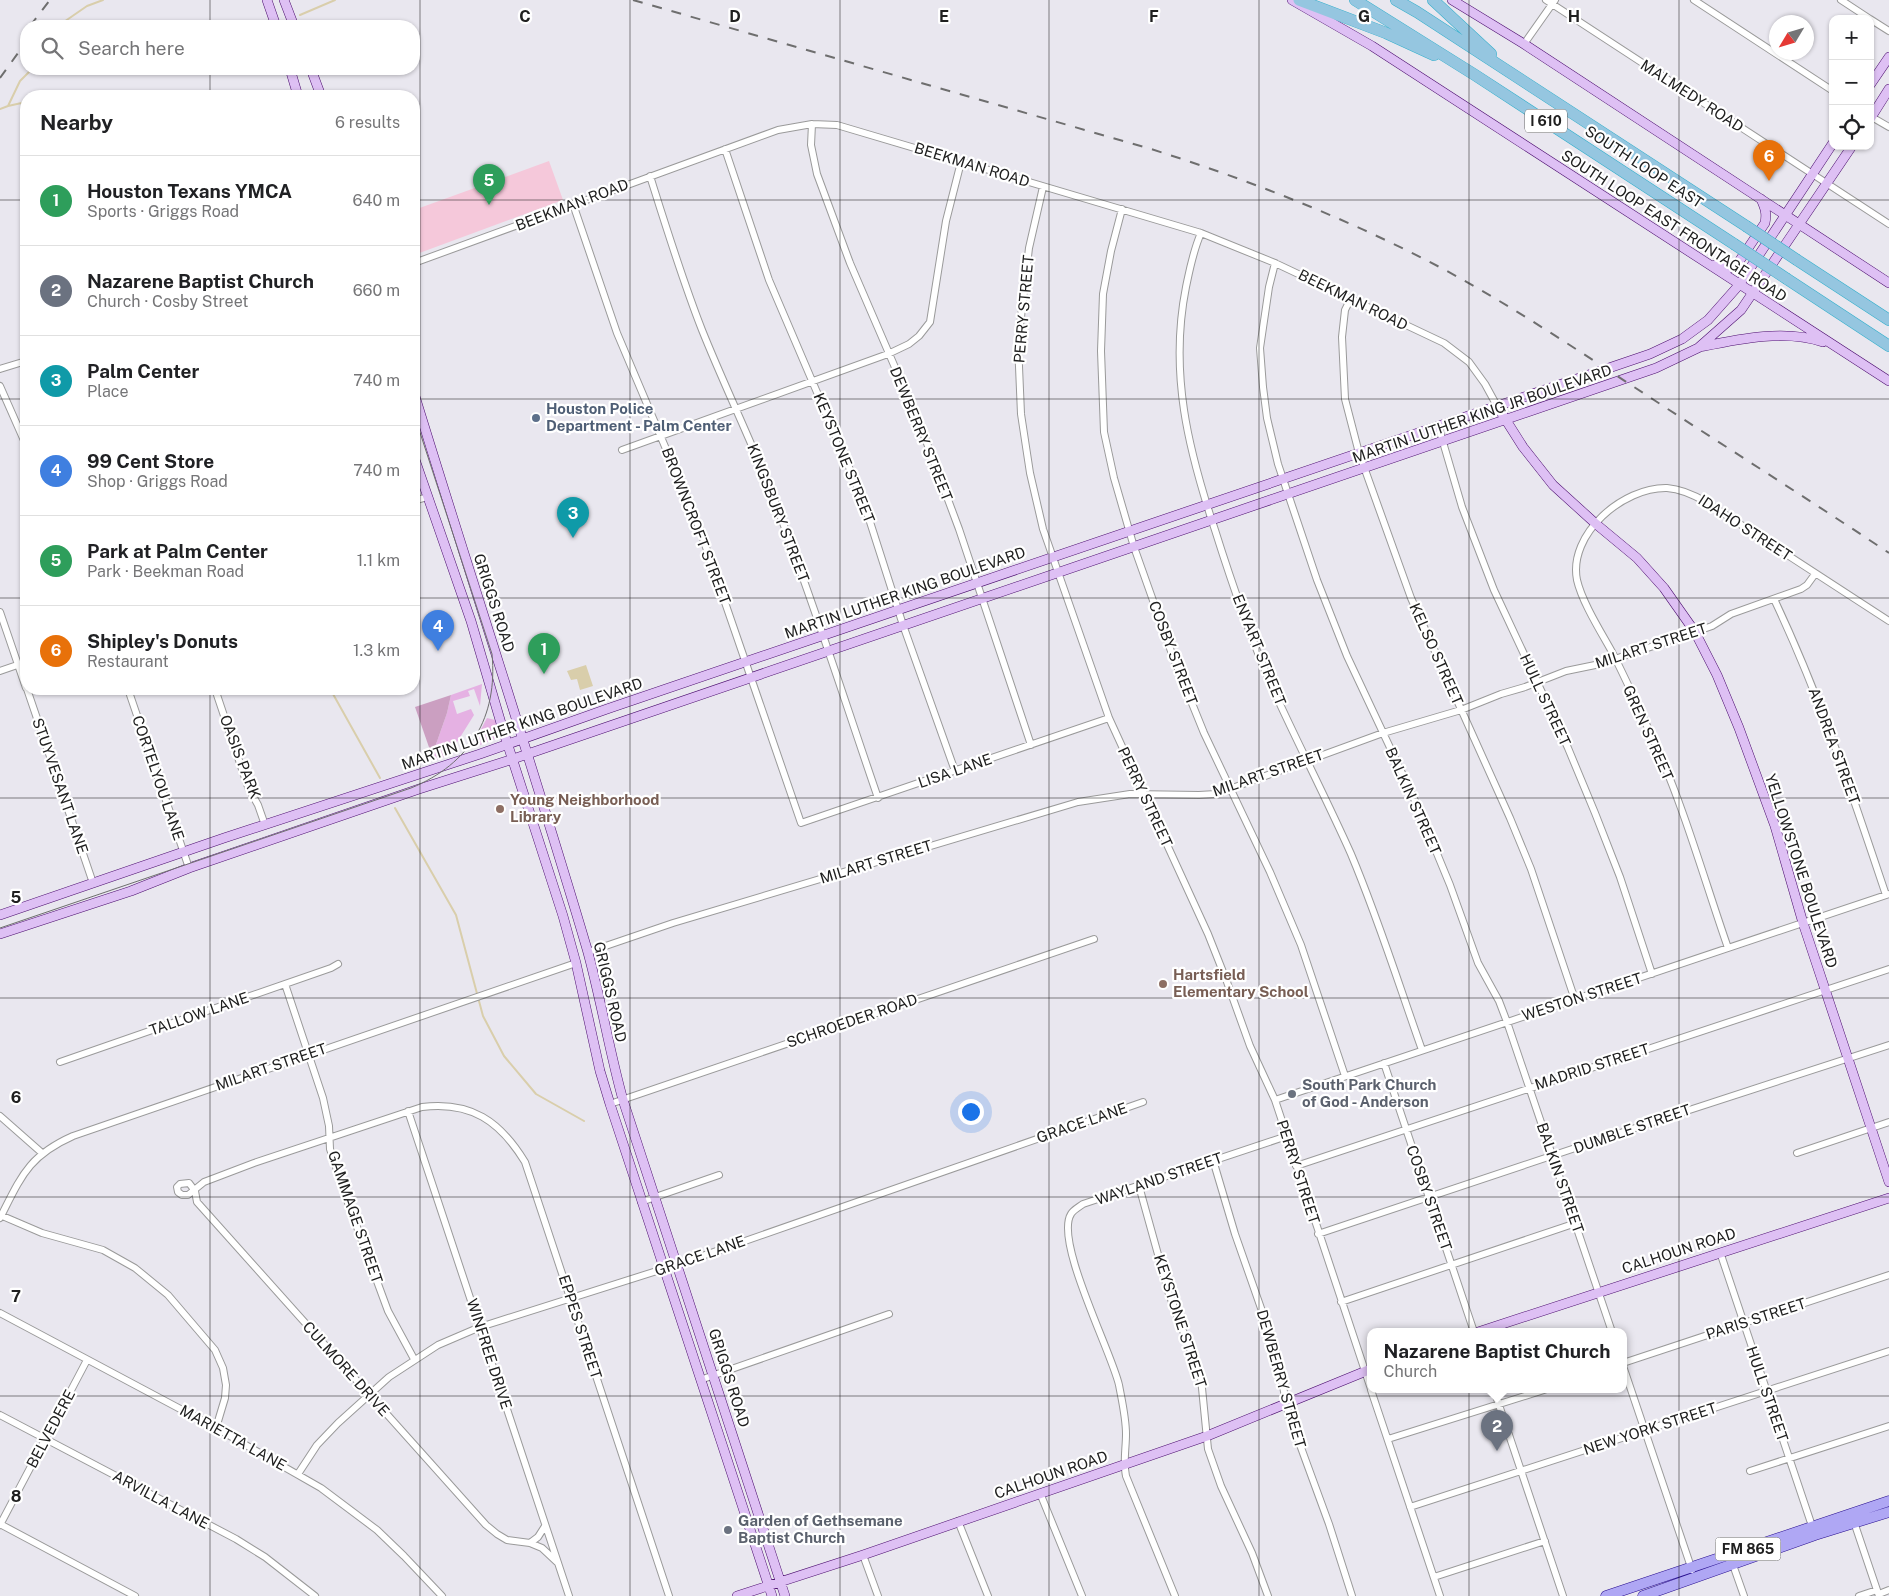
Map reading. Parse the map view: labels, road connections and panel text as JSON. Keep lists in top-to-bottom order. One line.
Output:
{"streets":{"highway":["I 610","SOUTH LOOP EAST"],"main road":["SOUTH LOOP EAST FRONTAGE ROAD","MARTIN LUTHER KING JR BOULEVARD","MARTIN LUTHER KING BOULEVARD","GRIGGS ROAD","YELLOWSTONE BOULEVARD","CALHOUN ROAD","FM 865"],"street":["MALMEDY ROAD","BEEKMAN ROAD","PERRY STREET","DEWBERRY STREET","KEYSTONE STREET","KINGSBURY STREET","BROWNCROFT STREET","IDAHO STREET","MILART STREET","ENYART STREET","COSBY STREET","KELSO STREET","HULL STREET","GREN STREET","ANDREA STREET","OASIS PARK","LISA LANE","CORTELYOU LANE","STUYVESANT LANE","BALKIN STREET","WESTON STREET","TALLOW LANE","SCHROEDER ROAD","MADRID STREET","GRACE LANE","DUMBLE STREET","WAYLAND STREET","GAMMAGE STREET","PARIS STREET","EPPES STREET","WINFREE DRIVE","CULMORE DRIVE","BELVEDERE","NEW YORK STREET","MARIETTA LANE","ARVILLA LANE"]},"crossings":[["MALMEDY ROAD","MARTIN LUTHER KING JR BOULEVARD"],["BEEKMAN ROAD","PERRY STREET"],["BEEKMAN ROAD","MARTIN LUTHER KING JR BOULEVARD"],["BEEKMAN ROAD","DEWBERRY STREET"],["BEEKMAN ROAD","KEYSTONE STREET"],["BEEKMAN ROAD","KINGSBURY STREET"],["BEEKMAN ROAD","BROWNCROFT STREET"],["BEEKMAN ROAD","ENYART STREET"],["BEEKMAN ROAD","COSBY STREET"],["BEEKMAN ROAD","KELSO STREET"],["BEEKMAN ROAD","BALKIN STREET"],["BEEKMAN ROAD","YELLOWSTONE BOULEVARD"],["SOUTH LOOP EAST FRONTAGE ROAD","MARTIN LUTHER KING JR BOULEVARD"],["PERRY STREET","MARTIN LUTHER KING JR BOULEVARD"],["PERRY STREET","MARTIN LUTHER KING BOULEVARD"],["PERRY STREET","MILART STREET"],["PERRY STREET","LISA LANE"],["PERRY STREET","WESTON STREET"],["PERRY STREET","MADRID STREET"],["PERRY STREET","DUMBLE STREET"],["PERRY STREET","WAYLAND STREET"],["PERRY STREET","NEW YORK STREET"],["MARTIN LUTHER KING JR BOULEVARD","MARTIN LUTHER KING BOULEVARD"],["MARTIN LUTHER KING JR BOULEVARD","ENYART STREET"],["MARTIN LUTHER KING JR BOULEVARD","COSBY STREET"],["MARTIN LUTHER KING JR BOULEVARD","KELSO STREET"],["MARTIN LUTHER KING JR BOULEVARD","HULL STREET"],["MARTIN LUTHER KING JR BOULEVARD","BALKIN STREET"],["MARTIN LUTHER KING JR BOULEVARD","YELLOWSTONE BOULEVARD"],["DEWBERRY STREET","MARTIN LUTHER KING BOULEVARD"],["DEWBERRY STREET","LISA LANE"],["DEWBERRY STREET","WAYLAND STREET"],["DEWBERRY STREET","CALHOUN ROAD"],["KEYSTONE STREET","MARTIN LUTHER KING BOULEVARD"],["KEYSTONE STREET","LISA LANE"],["KEYSTONE STREET","WAYLAND STREET"],["KEYSTONE STREET","CALHOUN ROAD"],["KINGSBURY STREET","MARTIN LUTHER KING BOULEVARD"],["KINGSBURY STREET","LISA LANE"],["BROWNCROFT STREET","MARTIN LUTHER KING BOULEVARD"],["BROWNCROFT STREET","LISA LANE"],["IDAHO STREET","MILART STREET"],["IDAHO STREET","GREN STREET"],["IDAHO STREET","YELLOWSTONE BOULEVARD"],["MARTIN LUTHER KING BOULEVARD","GRIGGS ROAD"],["MARTIN LUTHER KING BOULEVARD","OASIS PARK"],["MARTIN LUTHER KING BOULEVARD","CORTELYOU LANE"],["MARTIN LUTHER KING BOULEVARD","STUYVESANT LANE"],["GRIGGS ROAD","MILART STREET"],["GRIGGS ROAD","SCHROEDER ROAD"],["GRIGGS ROAD","GRACE LANE"],["GRIGGS ROAD","CALHOUN ROAD"],["MILART STREET","ENYART STREET"],["MILART STREET","COSBY STREET"],["MILART STREET","KELSO STREET"],["MILART STREET","HULL STREET"],["MILART STREET","GREN STREET"],["MILART STREET","ANDREA STREET"],["MILART STREET","BALKIN STREET"],["MILART STREET","YELLOWSTONE BOULEVARD"],["MILART STREET","GAMMAGE STREET"],["ENYART STREET","WESTON STREET"],["COSBY STREET","WESTON STREET"],["COSBY STREET","MADRID STREET"],["COSBY STREET","DUMBLE STREET"],["KELSO STREET","WESTON STREET"],["HULL STREET","WESTON STREET"],["HULL STREET","CALHOUN ROAD"],["HULL STREET","PARIS STREET"],["HULL STREET","NEW YORK STREET"],["HULL STREET","FM 865"],["GREN STREET","YELLOWSTONE BOULEVARD"],["GREN STREET","WESTON STREET"],["ANDREA STREET","WESTON STREET"],["BALKIN STREET","WESTON STREET"],["BALKIN STREET","MADRID STREET"],["BALKIN STREET","DUMBLE STREET"],["BALKIN STREET","CALHOUN ROAD"],["YELLOWSTONE BOULEVARD","WESTON STREET"],["YELLOWSTONE BOULEVARD","MADRID STREET"],["YELLOWSTONE BOULEVARD","DUMBLE STREET"],["TALLOW LANE","GAMMAGE STREET"],["GRACE LANE","GAMMAGE STREET"],["GRACE LANE","EPPES STREET"],["GRACE LANE","WINFREE DRIVE"],["GRACE LANE","CULMORE DRIVE"],["GRACE LANE","MARIETTA LANE"],["WAYLAND STREET","CALHOUN ROAD"],["GAMMAGE STREET","EPPES STREET"],["EPPES STREET","WINFREE DRIVE"],["EPPES STREET","CULMORE DRIVE"],["WINFREE DRIVE","CULMORE DRIVE"],["BELVEDERE","MARIETTA LANE"],["BELVEDERE","ARVILLA LANE"]],"places":["Houston Police Department - Palm Center","Young Neighborhood Library","Hartsfield Elementary School","South Park Church of God - Anderson","Garden of Gethsemane Baptist Church"],"north":"bottom left","page":{"map_buttons":["+","−"],"search":"Search here","heading":["Nearby","6 results"],"pins":["6","5","3","4","1","2"],"list":[{"mark":"1","name":"Houston Texans YMCA","note":"Sports · Griggs Road","value":"640 m"},{"mark":"2","name":"Nazarene Baptist Church","note":"Church · Cosby Street","value":"660 m"},{"mark":"3","name":"Palm Center","note":"Place","value":"740 m"},{"mark":"4","name":"99 Cent Store","note":"Shop · Griggs Road","value":"740 m"},{"mark":"5","name":"Park at Palm Center","note":"Park · Beekman Road","value":"1.1 km"},{"mark":"6","name":"Shipley's Donuts","note":"Restaurant","value":"1.3 km"}],"popup":["Nazarene Baptist Church","Church"]},"grid":{"columns":["C","D","E","F","G","H"],"rows":["5","6","7","8"]}}
